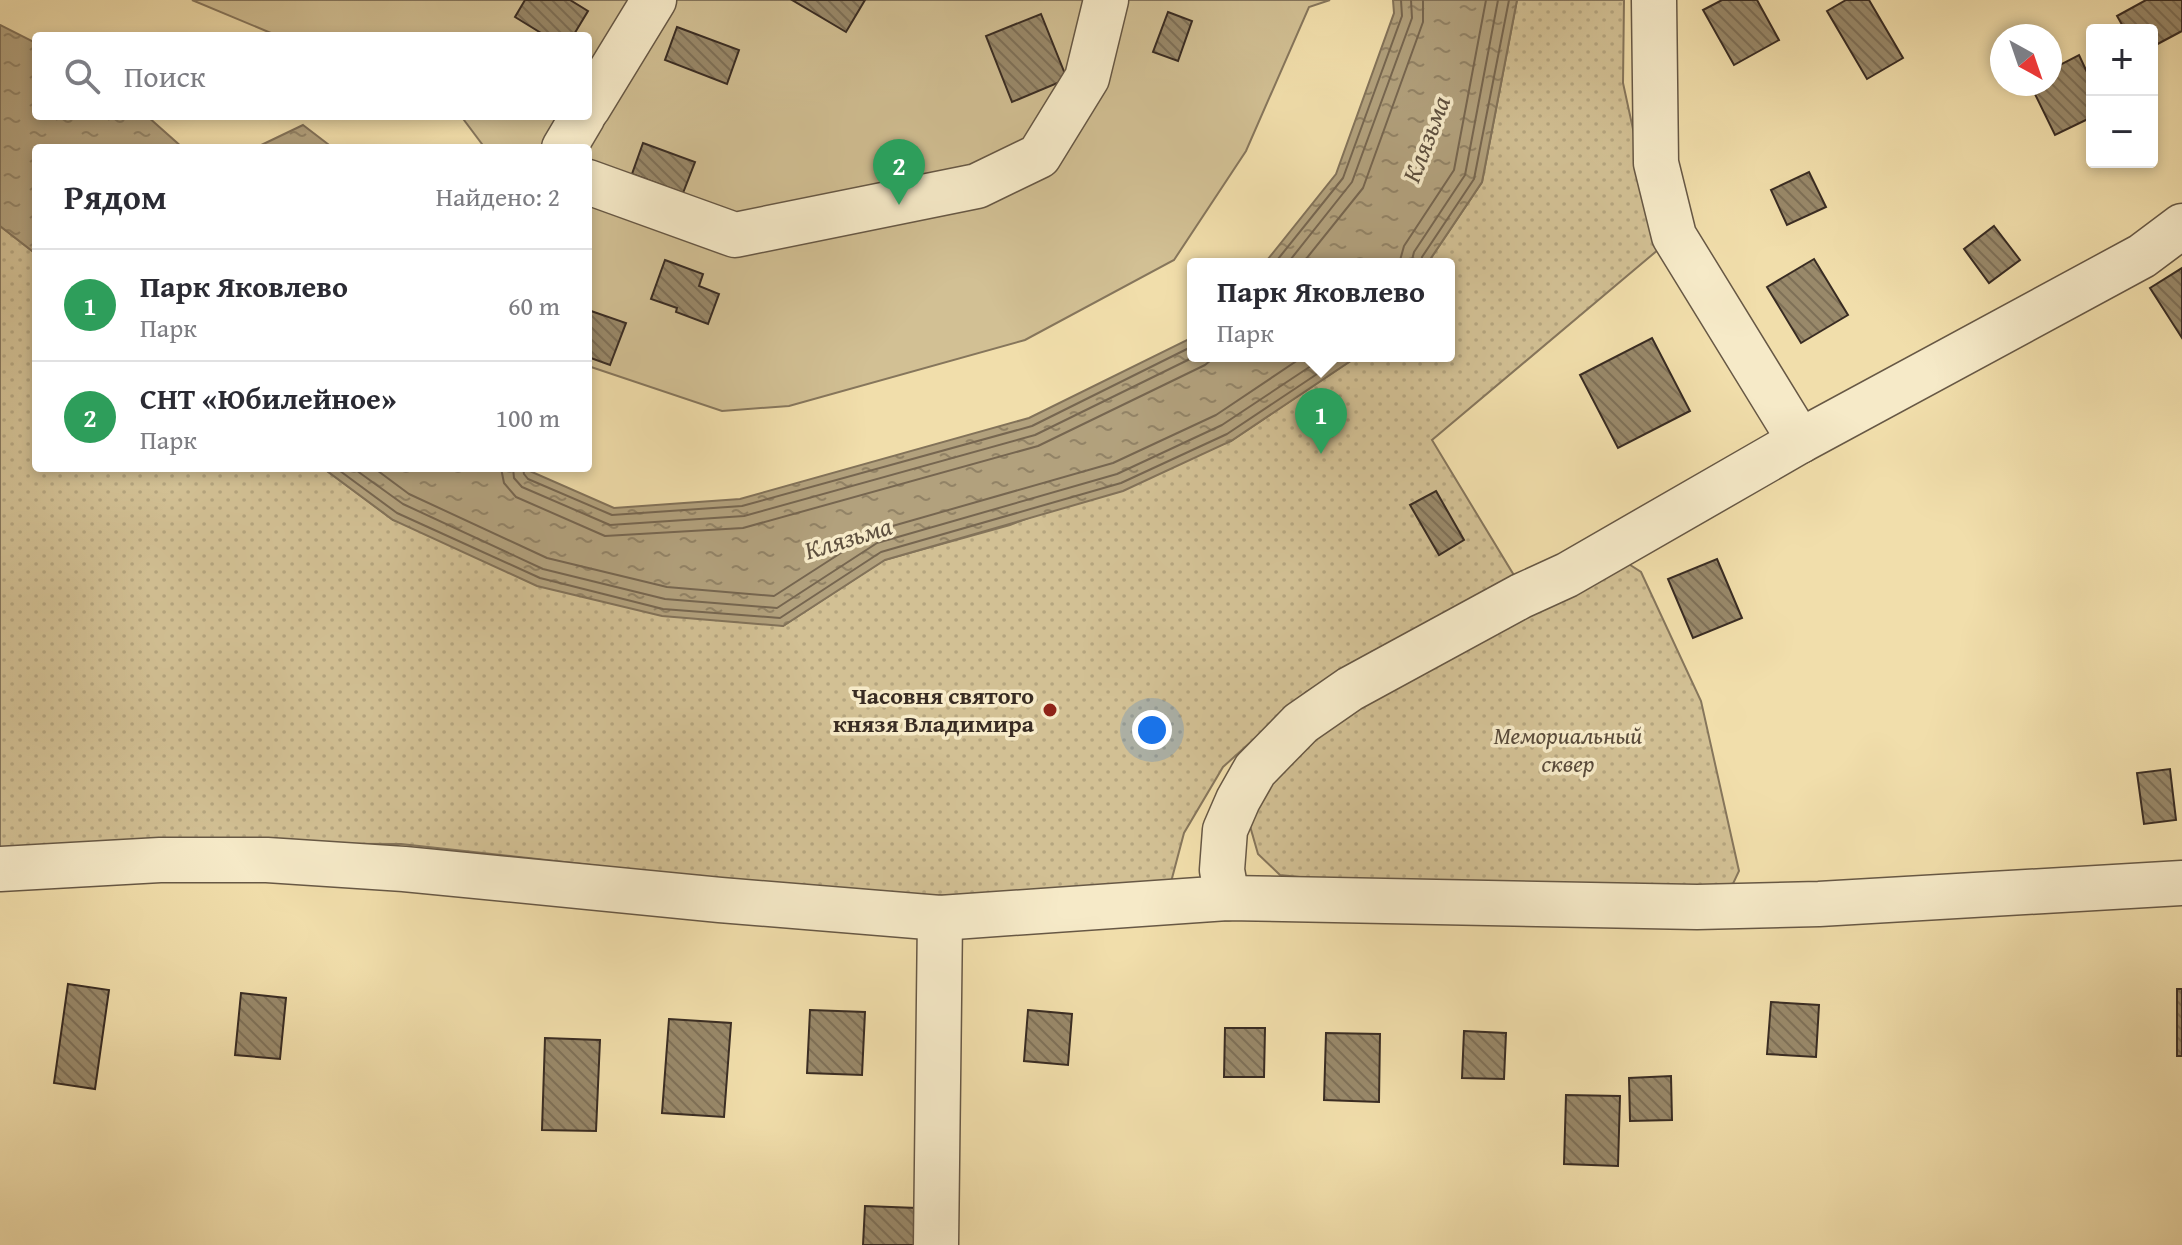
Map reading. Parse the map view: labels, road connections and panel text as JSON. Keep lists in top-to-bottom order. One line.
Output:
{"water":["Клязьма"],"parks":["Мемориальный сквер"],"places":["Часовня святого князя Владимира"],"north":"bottom right","page":{"map_buttons":["+","−"],"search":"Поиск","pins":["2","1"],"heading":["Рядом","Найдено: 2"],"list":[{"mark":"1","name":"Парк Яковлево","note":"Парк","value":"60 m"},{"mark":"2","name":"СНТ «Юбилейное»","note":"Парк","value":"100 m"}],"popup":["Парк Яковлево","Парк"]}}
